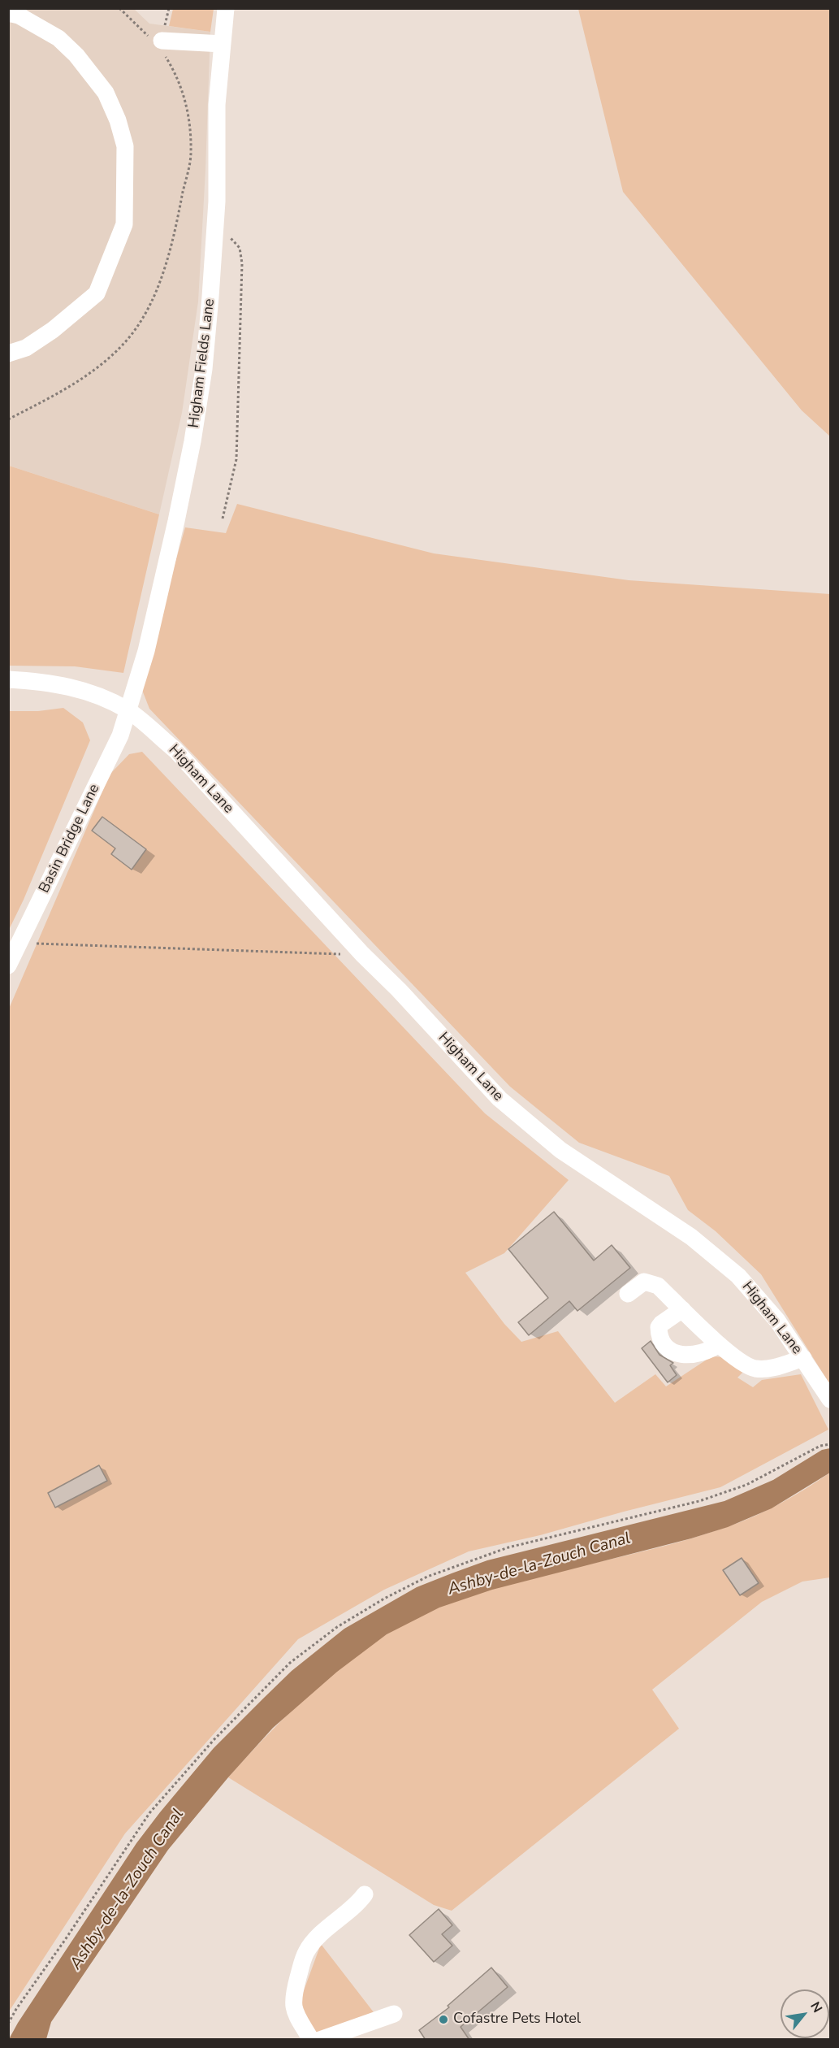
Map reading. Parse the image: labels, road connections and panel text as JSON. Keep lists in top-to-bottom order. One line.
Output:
{"streets":{"street":["Higham Fields Lane","Higham Lane","Basin Bridge Lane"]},"crossings":[["Higham Fields Lane","Higham Lane"],["Higham Fields Lane","Basin Bridge Lane"],["Higham Lane","Basin Bridge Lane"]],"water":["Ashby-de-la-Zouch Canal"],"places":["Cofastre Pets Hotel"],"north":"top right"}
